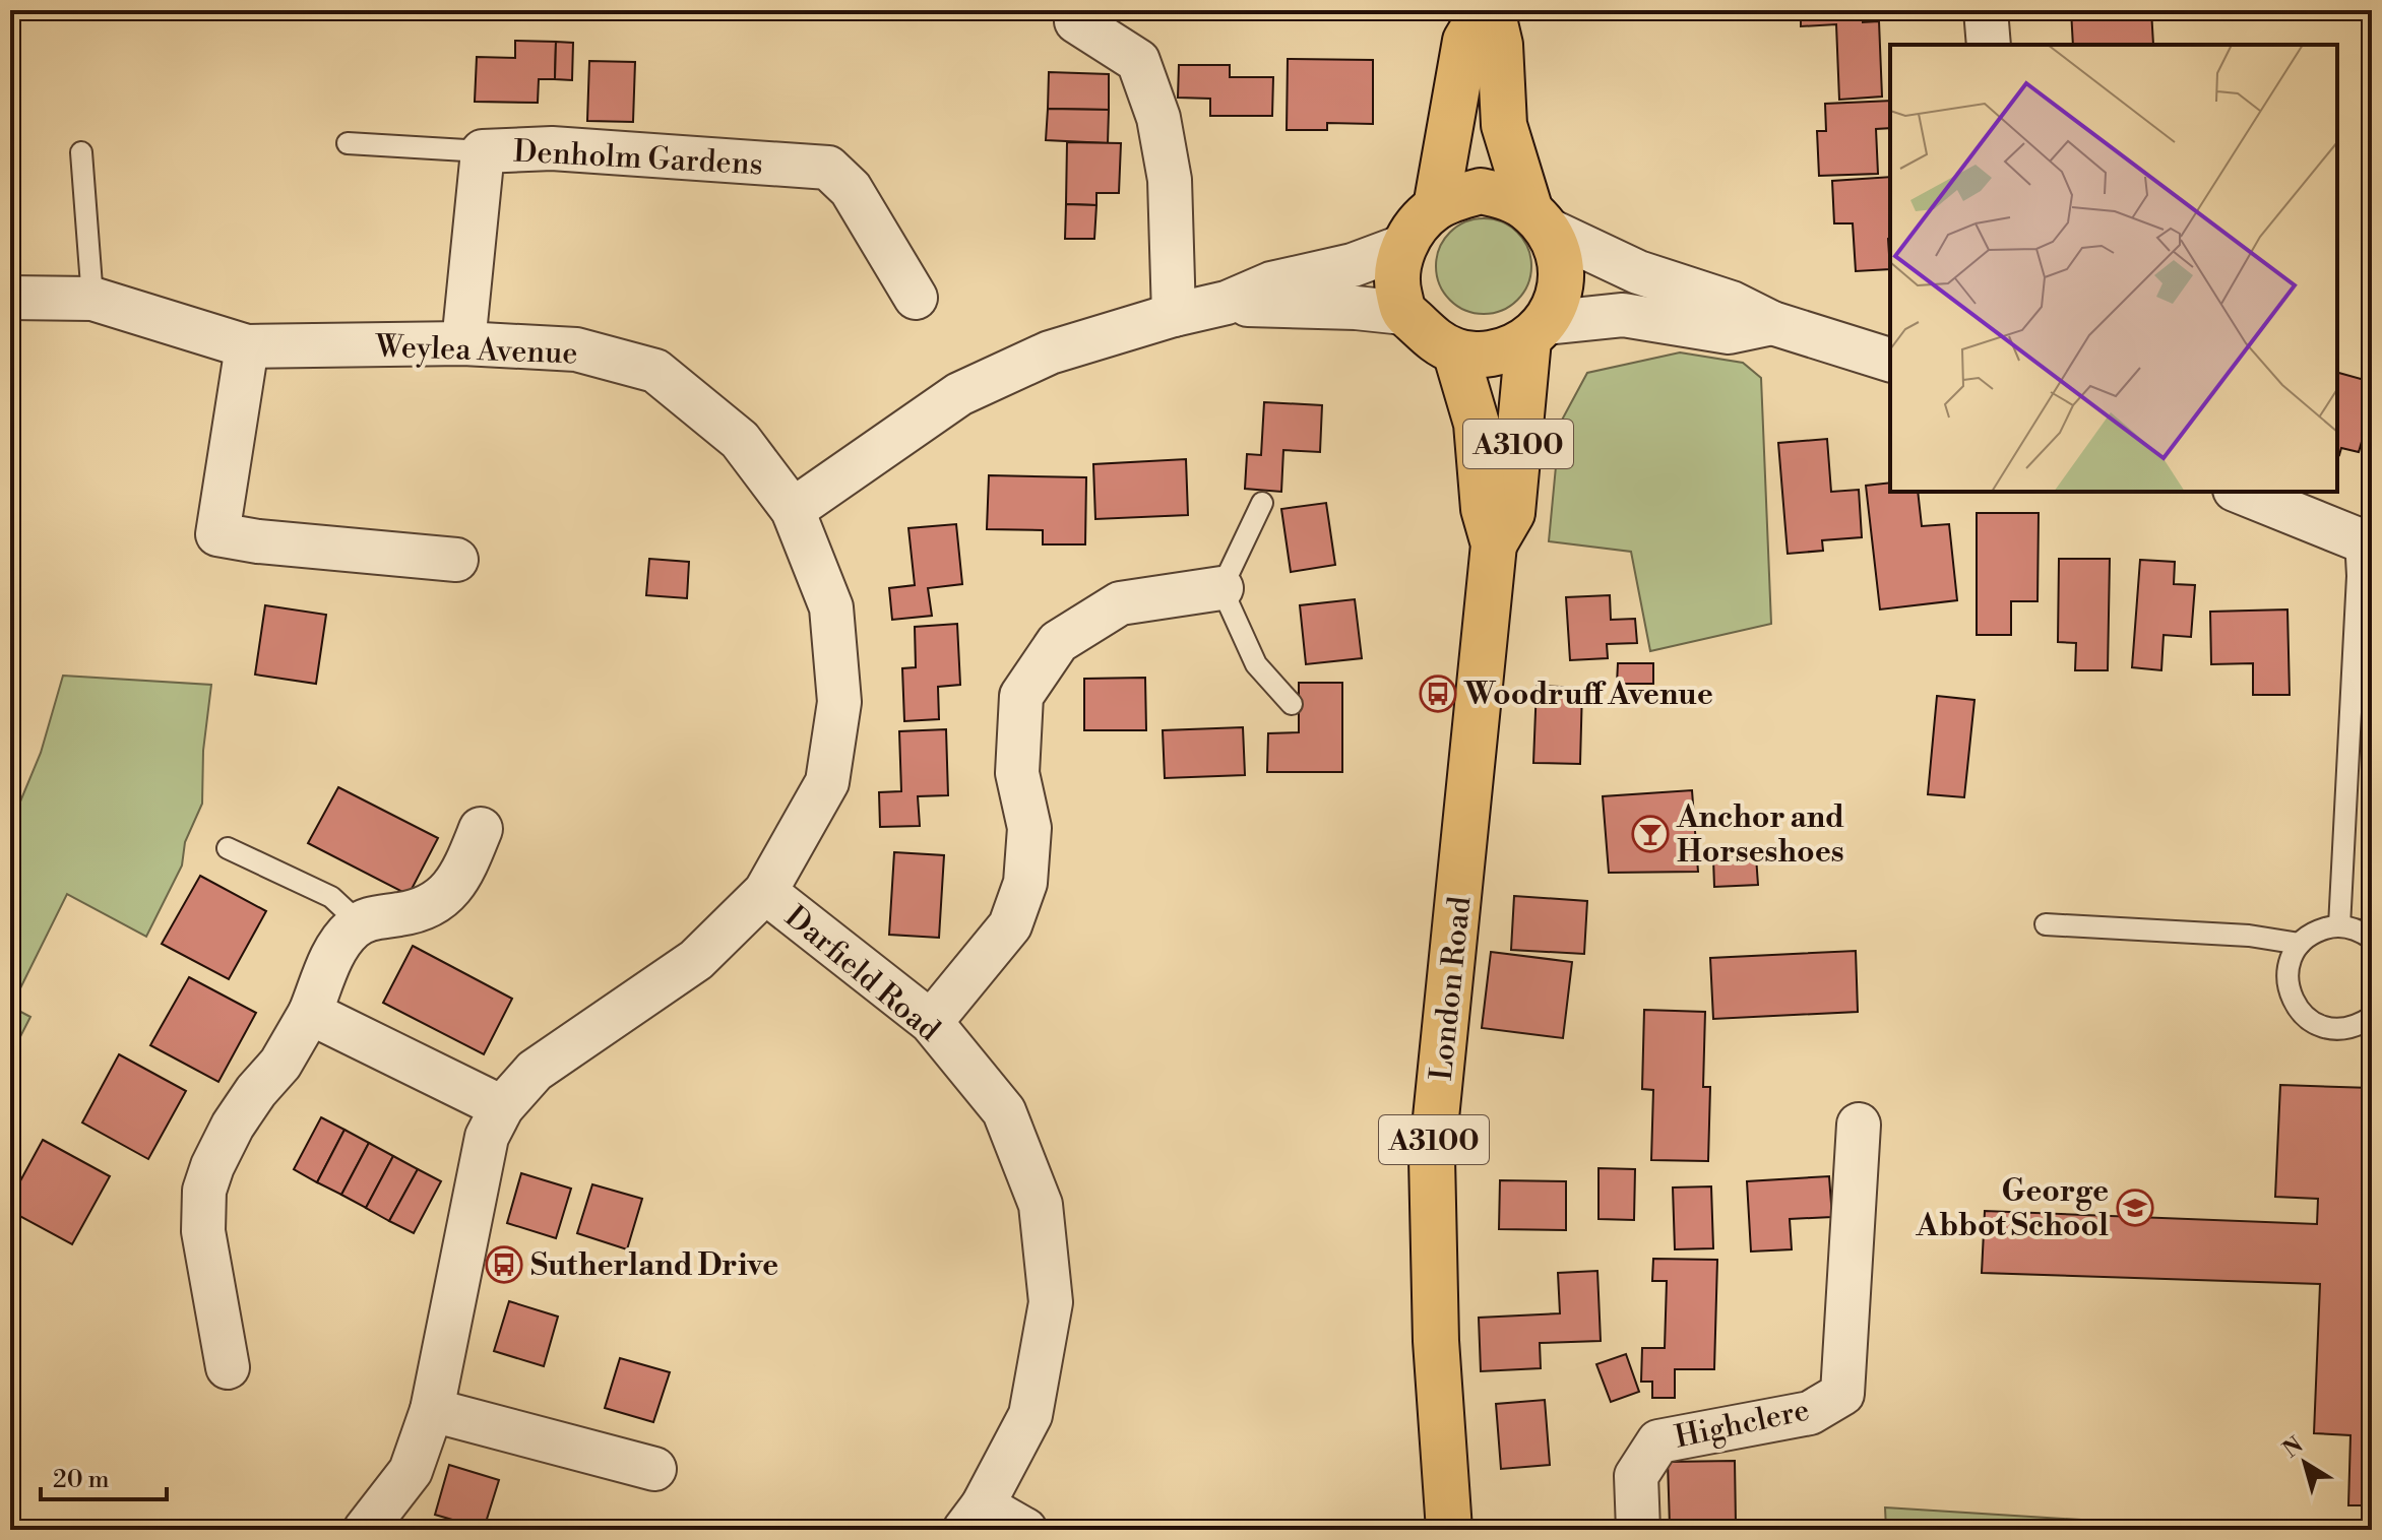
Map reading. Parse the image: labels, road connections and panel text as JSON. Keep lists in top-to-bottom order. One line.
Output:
{"streets":{"main road":["A3100","London Road"],"street":["Denholm Gardens","Weylea Avenue","Darfield Road","Highclere"]},"crossings":[["Denholm Gardens","Weylea Avenue"]],"places":{"bus stop":["Woodruff Avenue","Sutherland Drive"],"bar":["Anchor and Horseshoes"],"school or university":["George Abbot School"]},"scale_bar":"20 m","north":"top left"}
